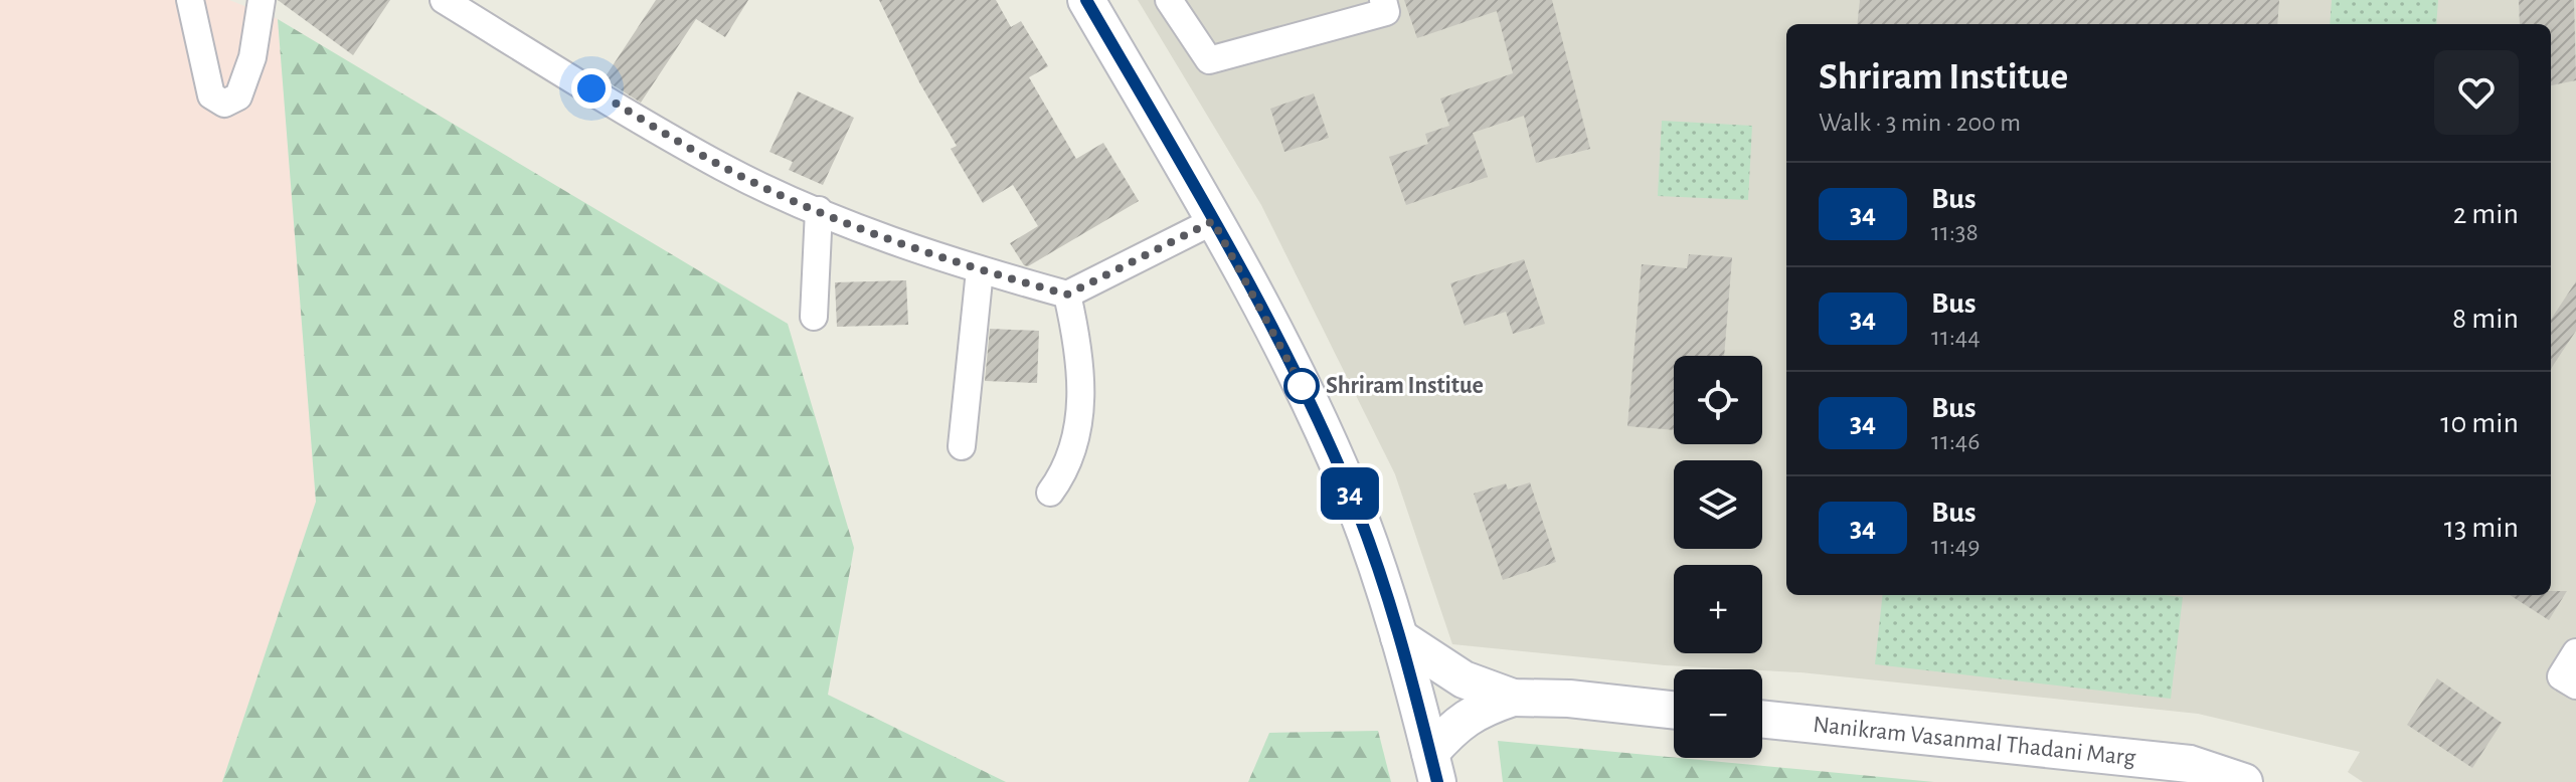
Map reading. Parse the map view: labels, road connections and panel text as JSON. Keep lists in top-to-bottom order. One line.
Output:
{"streets":{"street":["Nanikram Vasanmal Thadani Marg"]},"places":["Shriram Institue"],"lines":["bus line 34"],"page":{"on_map":"34","heading":["Shriram Institue","Walk · 3 min · 200 m"],"list":[{"mark":"34","name":"Bus","note":"11:38","value":"2 min"},{"mark":"34","name":"Bus","note":"11:44","value":"8 min"},{"mark":"34","name":"Bus","note":"11:46","value":"10 min"},{"mark":"34","name":"Bus","note":"11:49","value":"13 min"}],"map_buttons":["+","−"]}}
